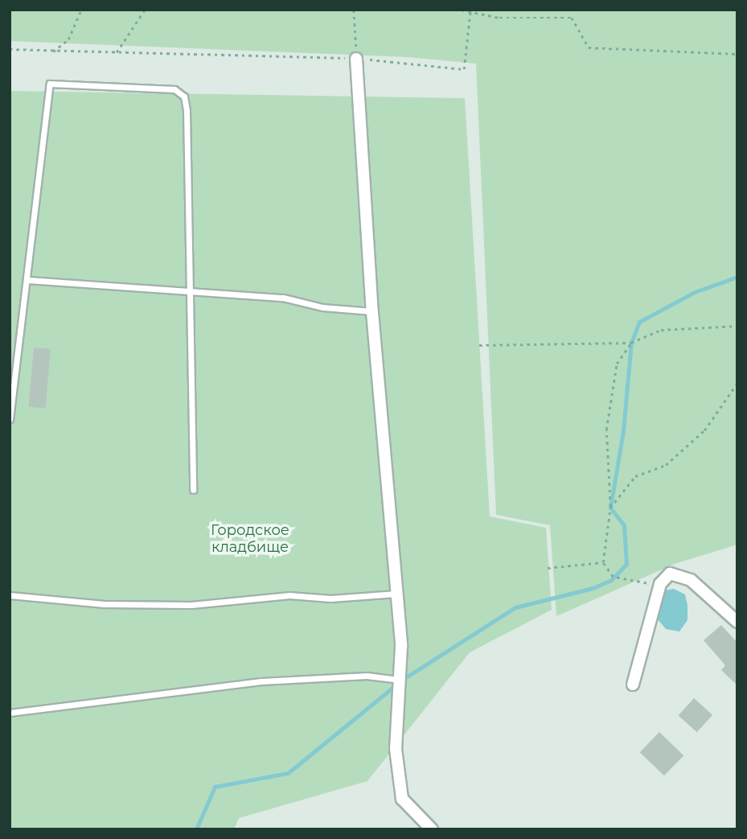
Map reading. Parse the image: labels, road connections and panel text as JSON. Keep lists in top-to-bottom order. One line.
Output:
{"parks":["Городское кладбище"]}
